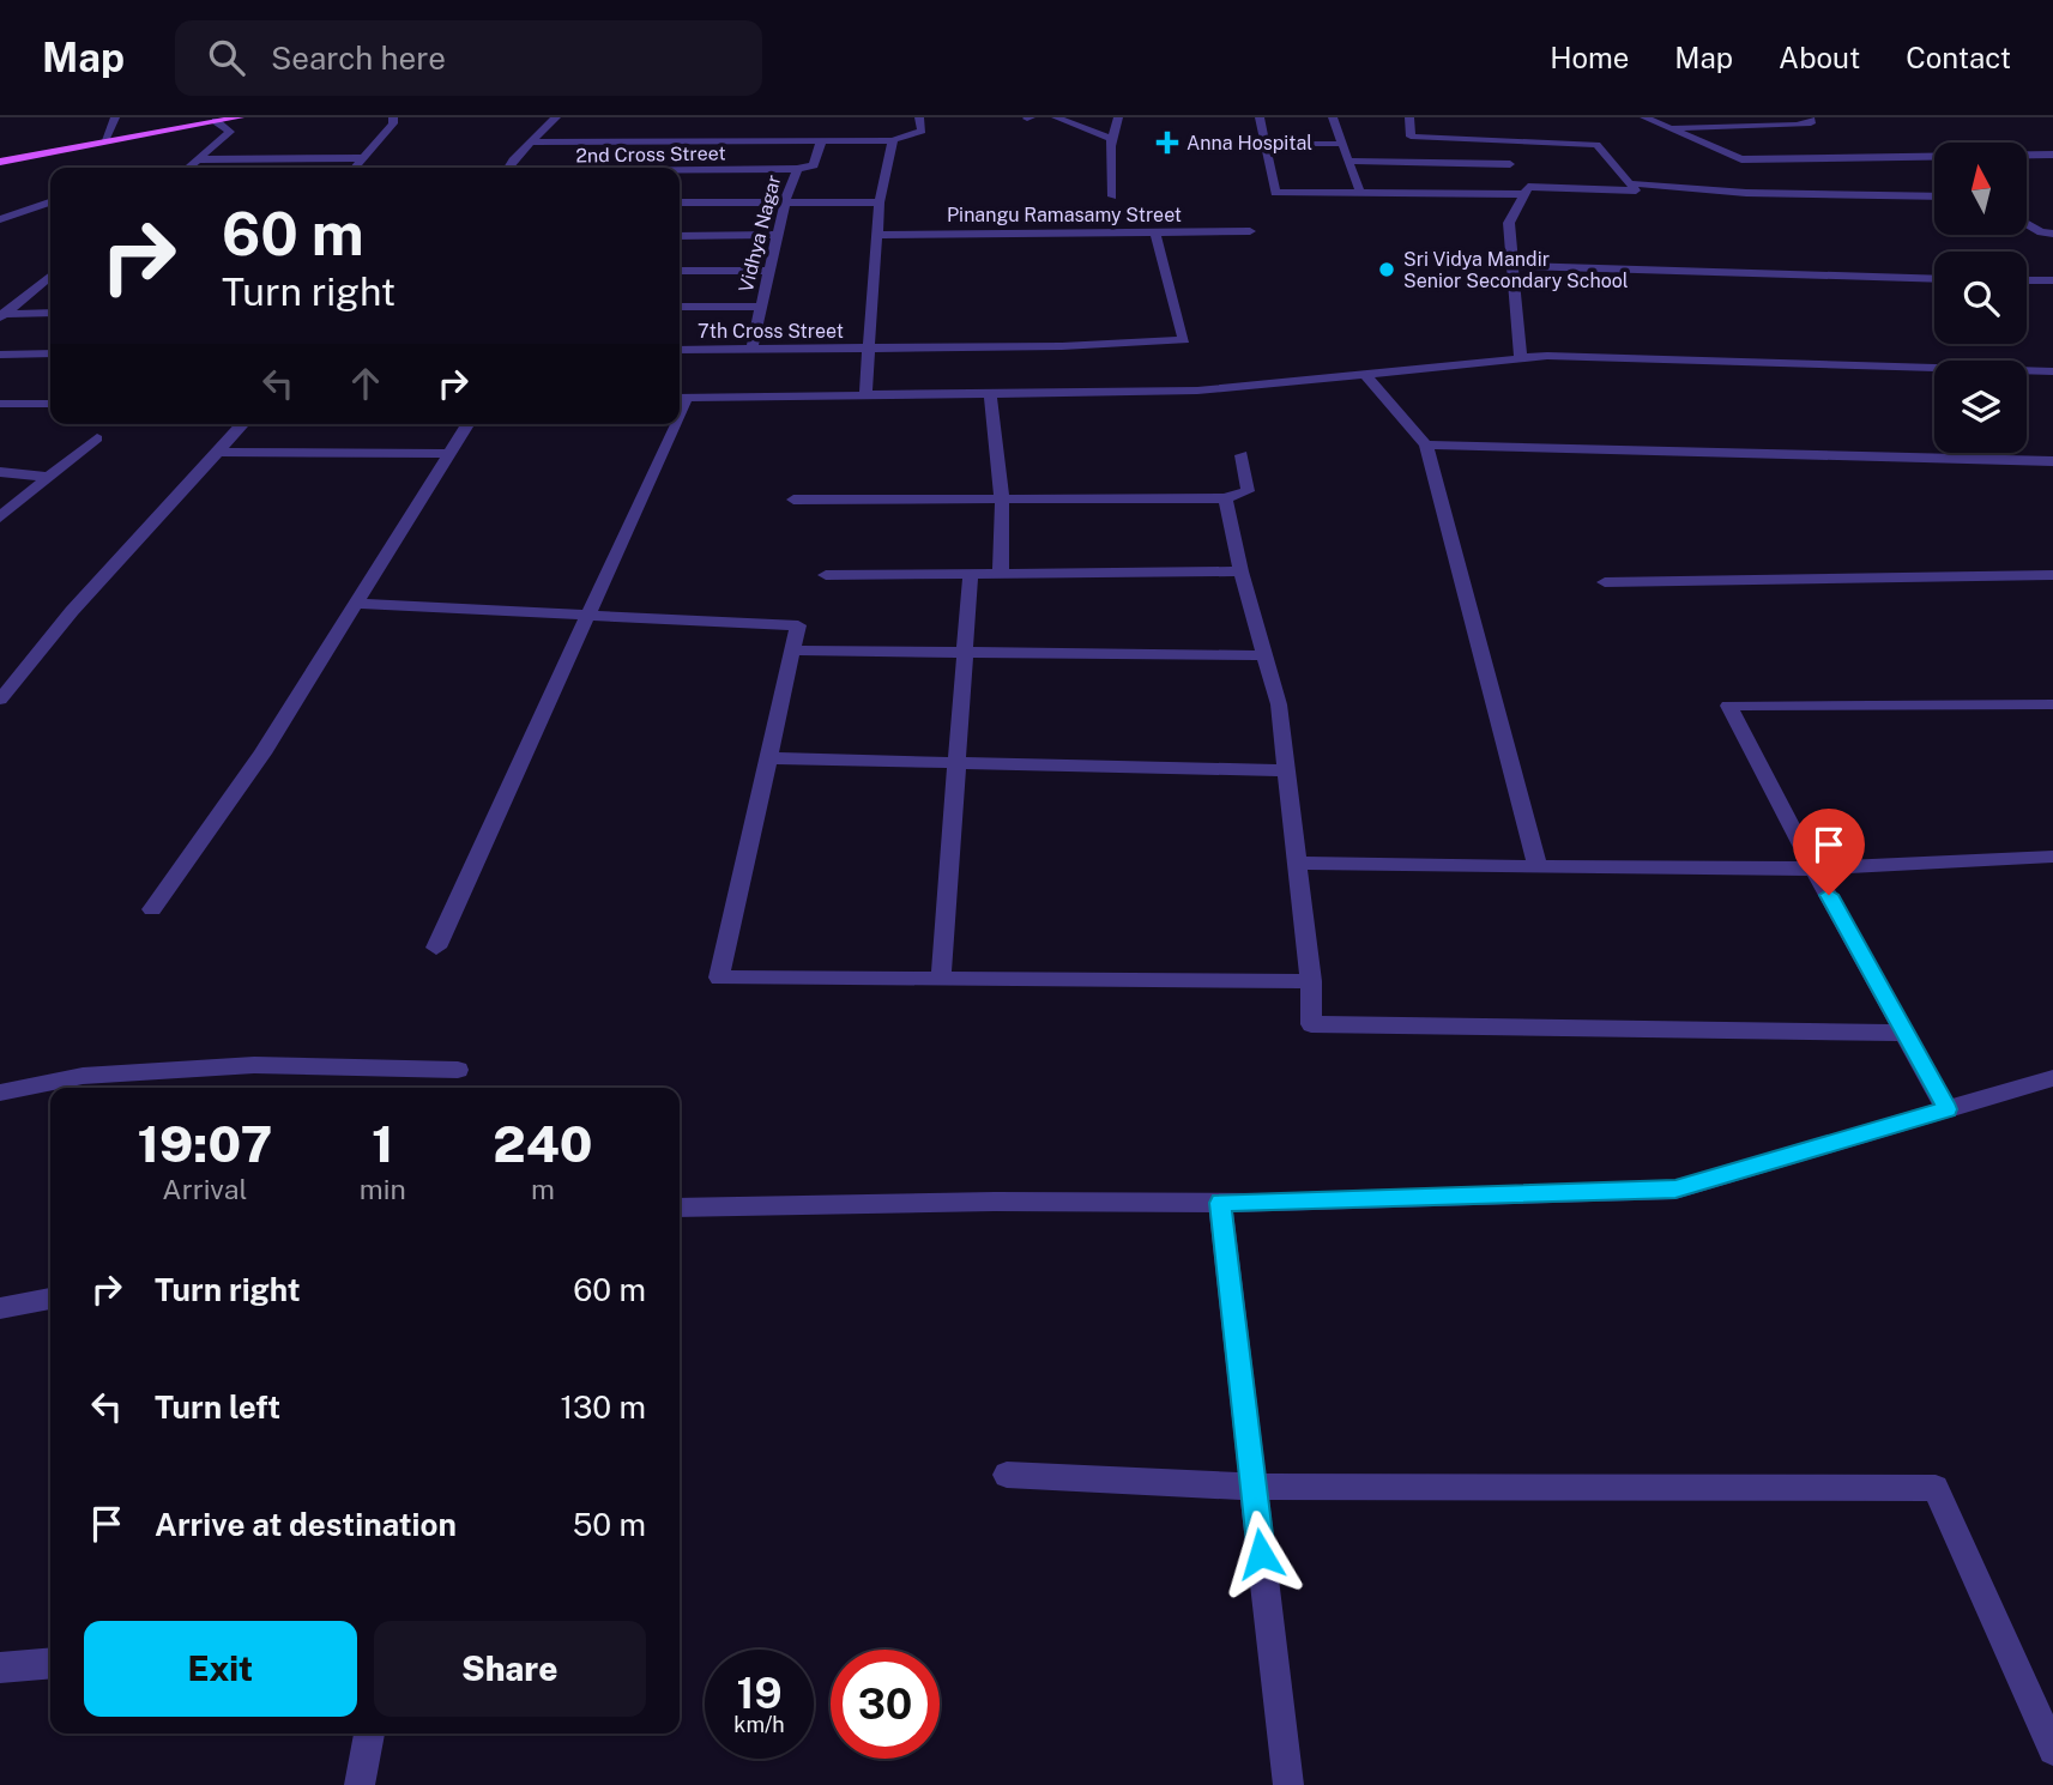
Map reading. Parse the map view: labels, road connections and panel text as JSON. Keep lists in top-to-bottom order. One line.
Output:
{"streets":{"street":["2nd Cross Street","Pinangu Ramasamy Street","Vidhya Nagar","7th Cross Street"]},"crossings":[["2nd Cross Street","Vidhya Nagar"],["Pinangu Ramasamy Street","7th Cross Street"],["Vidhya Nagar","7th Cross Street"]],"places":{"health":["Anna Hospital"],"other":["Sri Vidya Mandir Senior Secondary School"]},"north":"top","page":{"header":"Map","search":"Search here","nav":["Home","Map","About","Contact"],"turn":["60 m","Turn right"],"eta":["19:07","Arrival","1","min","240","m"],"list":[{"name":"Turn right","value":"60 m"},{"name":"Turn left","value":"130 m"},{"name":"Arrive at destination","value":"50 m"}],"buttons":["Exit","Share"],"speed":"19 km/h","limit":"30"}}
